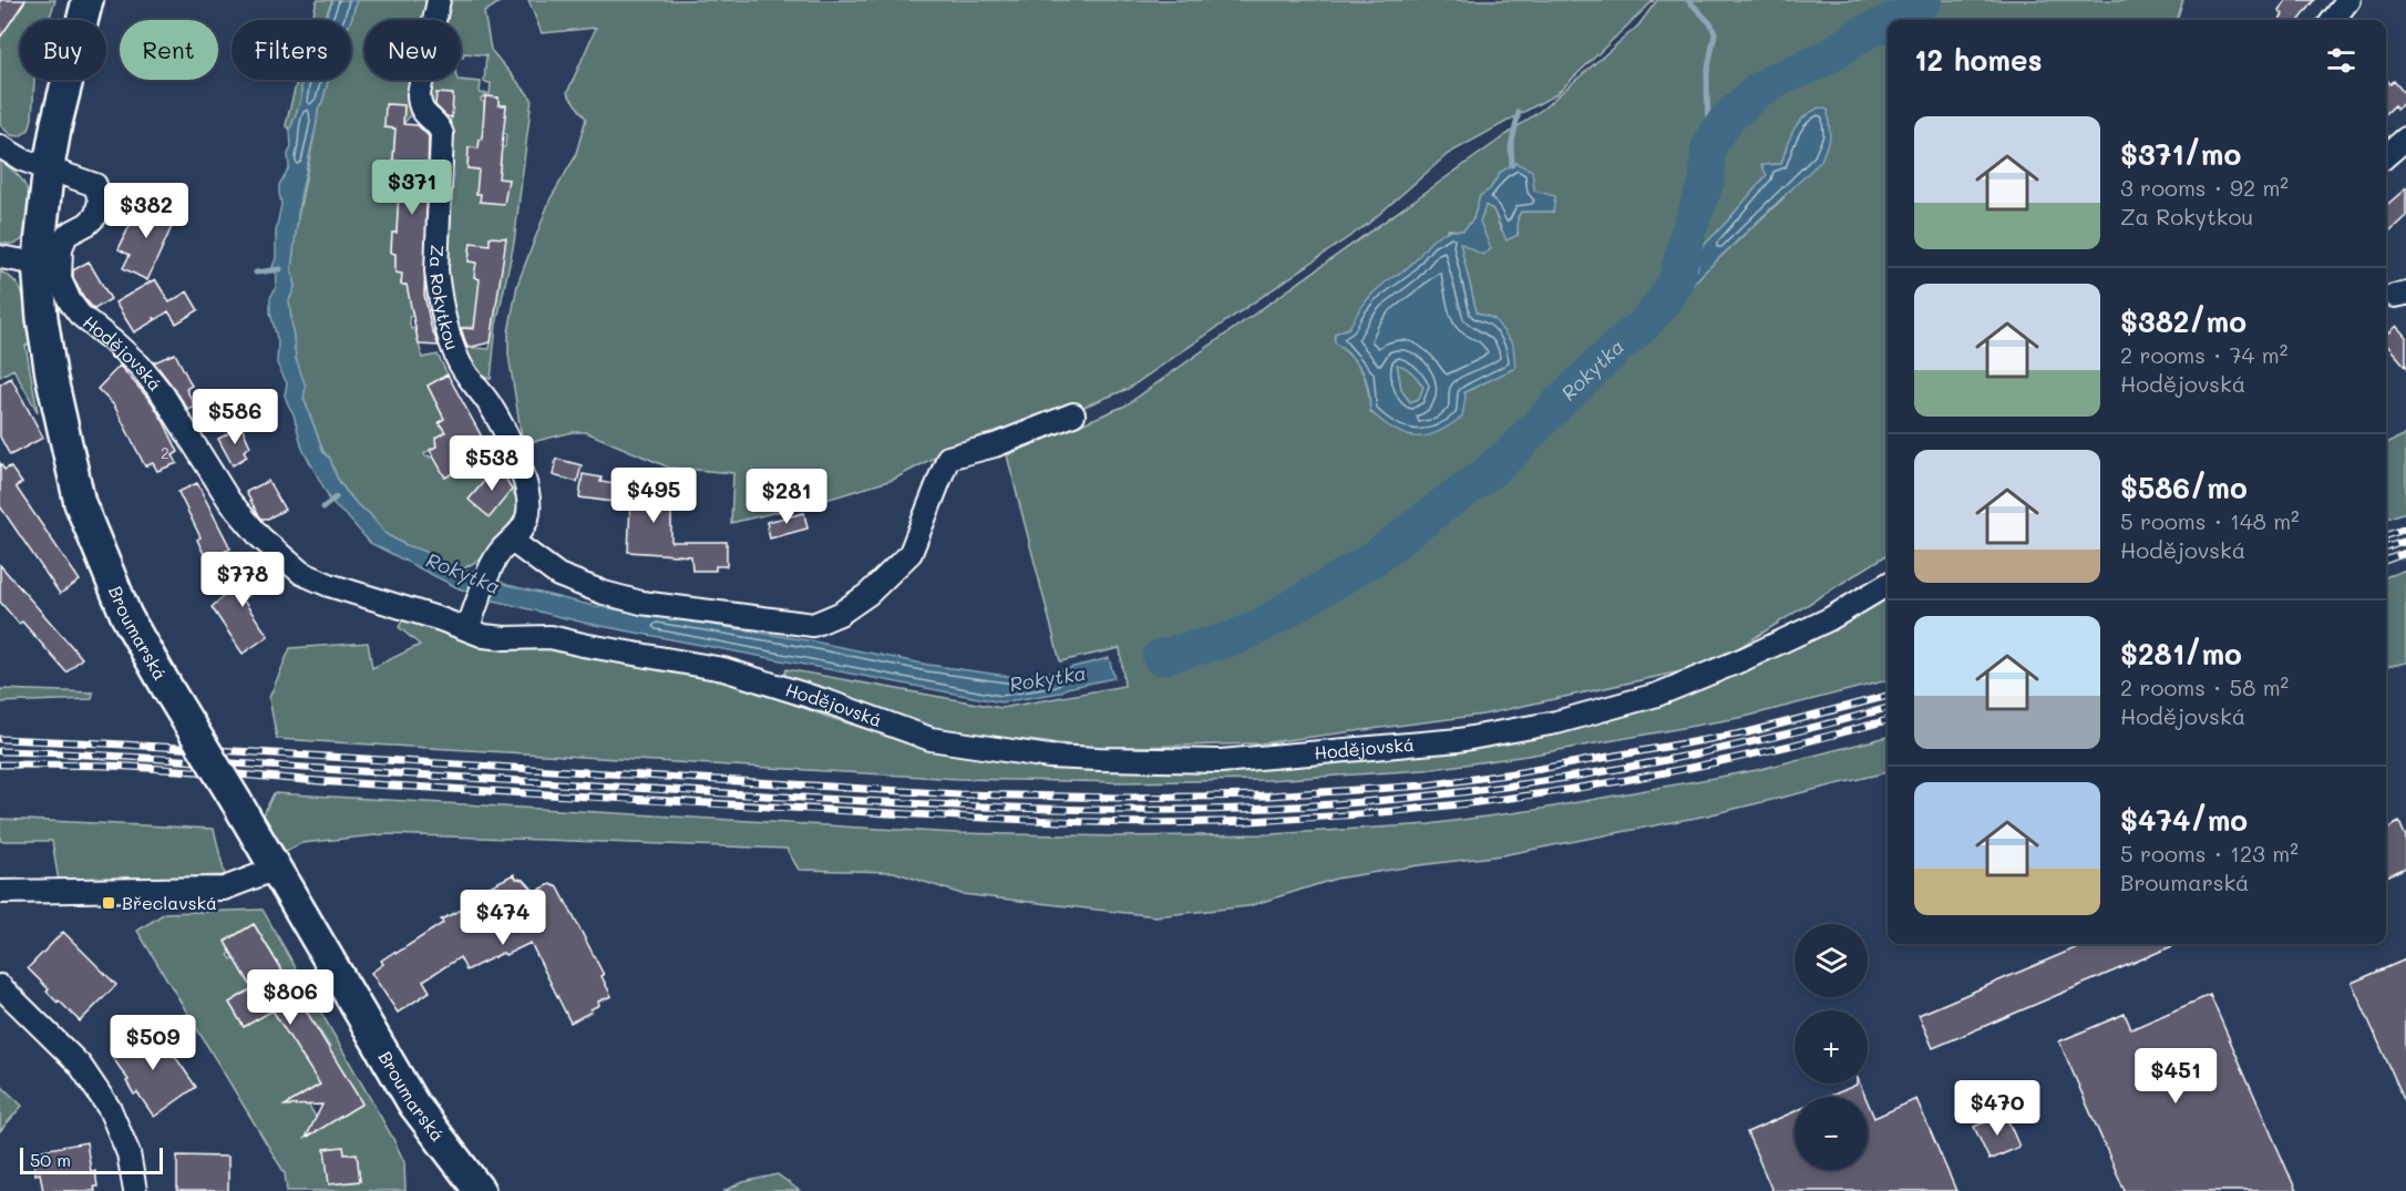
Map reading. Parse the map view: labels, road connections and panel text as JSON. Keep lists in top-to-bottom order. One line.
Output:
{"streets":{"street":["Za Rokytkou","Hodějovská","Broumarská"]},"crossings":[["Za Rokytkou","Hodějovská"],["Hodějovská","Broumarská"]],"water":["Rokytka"],"places":{"transit":["Břeclavská"]},"house_numbers":["2"],"scale_bar":"50 m","page":{"chip":["Buy","Rent","Filters","New"],"heading":"12 homes","list":[{"name":"$371/mo","note":"3 rooms · 92 m² · Za Rokytkou"},{"name":"$382/mo","note":"2 rooms · 74 m² · Hodějovská"},{"name":"$586/mo","note":"5 rooms · 148 m² · Hodějovská"},{"name":"$281/mo","note":"2 rooms · 58 m² · Hodějovská"},{"name":"$474/mo","note":"5 rooms · 123 m² · Broumarská"}],"price":["$371","$382","$586","$538","$495","$281","$778","$474","$806","$509","$451","$470"],"map_buttons":["+","−"],"scale":"50 m"}}
